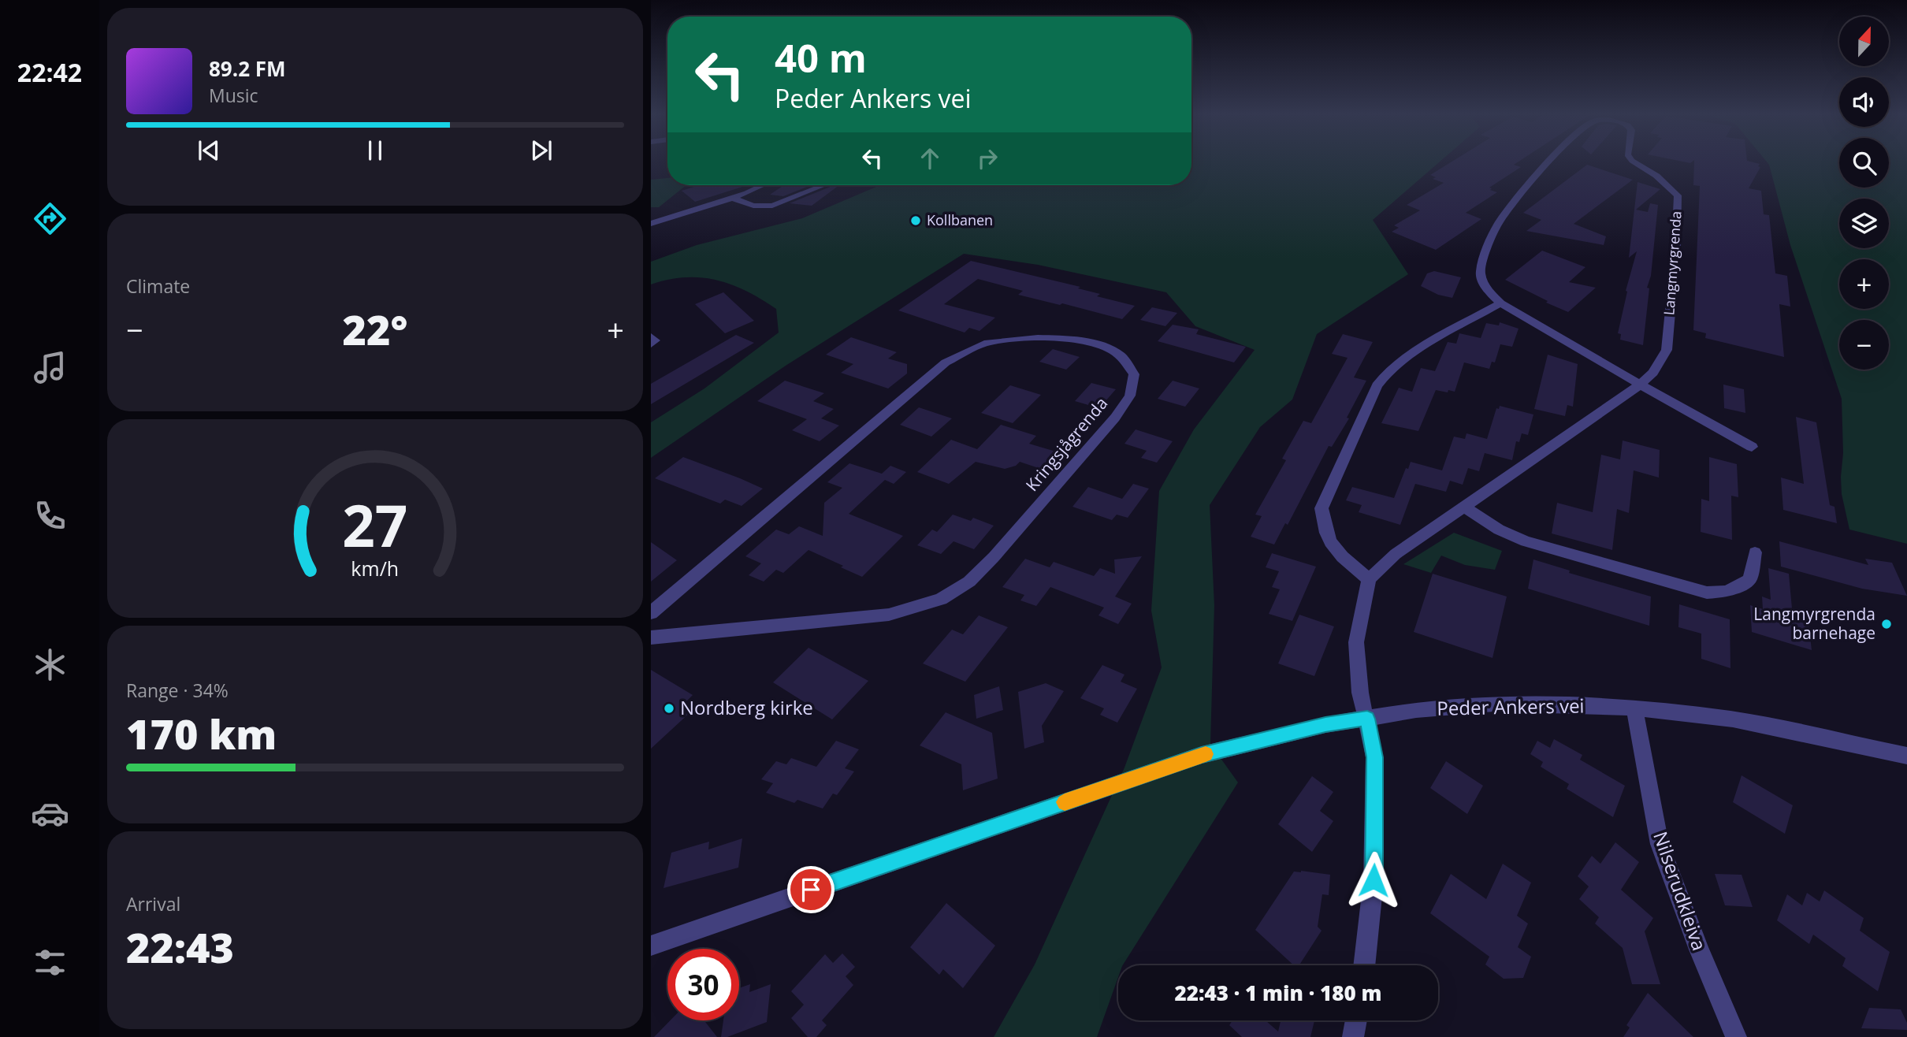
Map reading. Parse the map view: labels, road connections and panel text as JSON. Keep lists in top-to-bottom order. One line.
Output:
{"streets":{"street":["Langmyrgrenda","Kringsjågrenda","Peder Ankers vei","Nilserudkleiva"]},"crossings":[["Peder Ankers vei","Nilserudkleiva"]],"places":["Kollbanen","Langmyrgrenda barnehage","Nordberg kirke"],"north":"top","page":{"tabs":"22:42","map_buttons":["+","−"],"turn":["40 m","Peder Ankers vei"],"song":["89.2 FM","Music"],"tile":["Climate",["Range · 34%","170 km"],["Arrival","22:43"]],"heat":["−","22°","+"],"limit":"30","trip":"22:43 · 1 min · 180 m","gauge":["27","km/h"]}}
